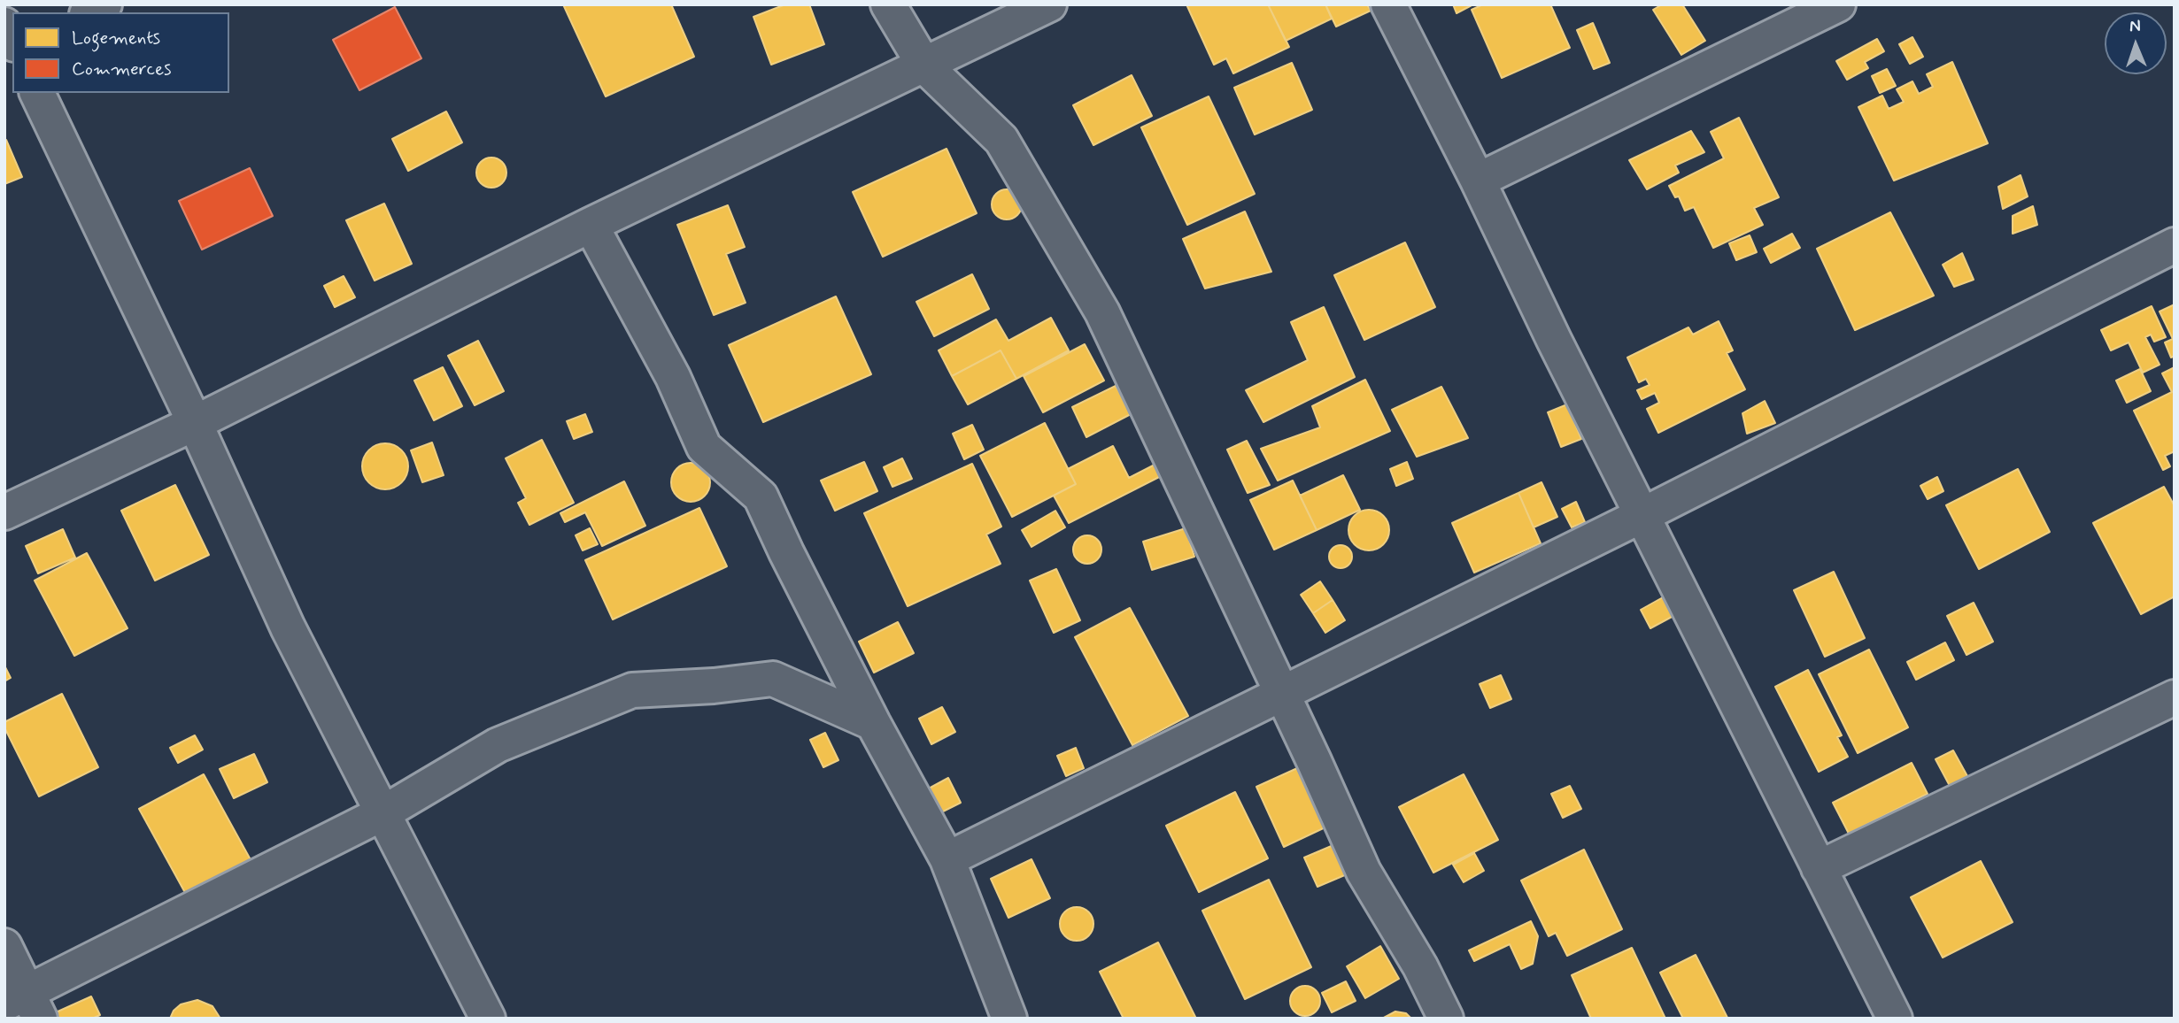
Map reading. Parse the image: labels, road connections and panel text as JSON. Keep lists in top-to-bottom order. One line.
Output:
{"legend":["Logements","Commerces"],"north":"top"}
